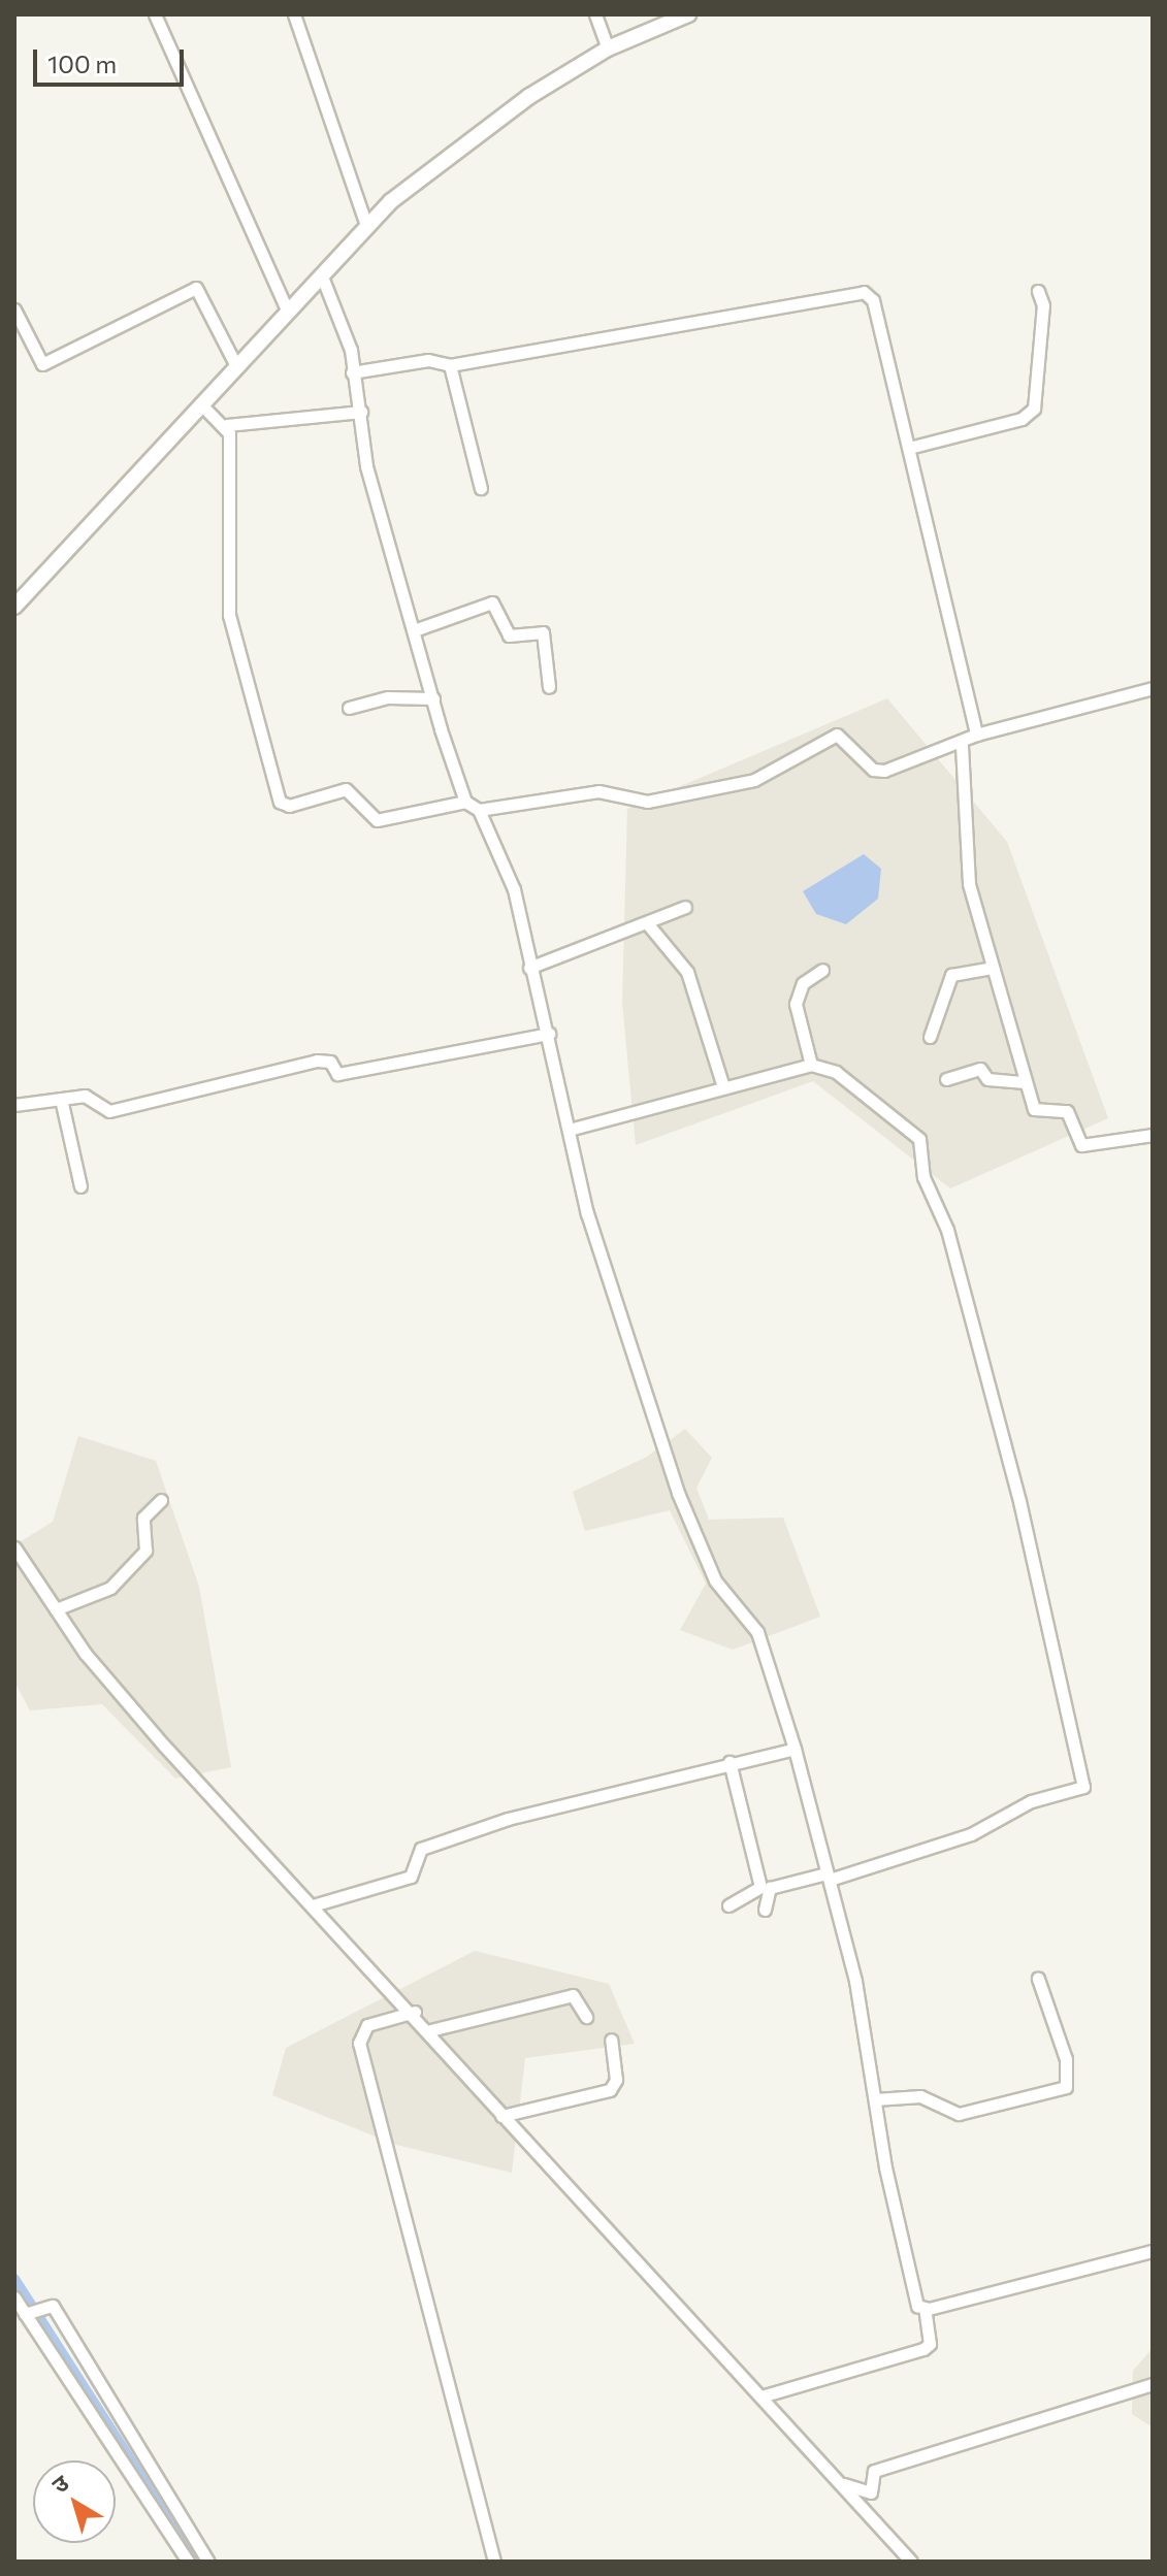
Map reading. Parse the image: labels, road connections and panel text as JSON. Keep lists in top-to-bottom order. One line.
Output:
{"scale_bar":"100 m","north":"top left"}
